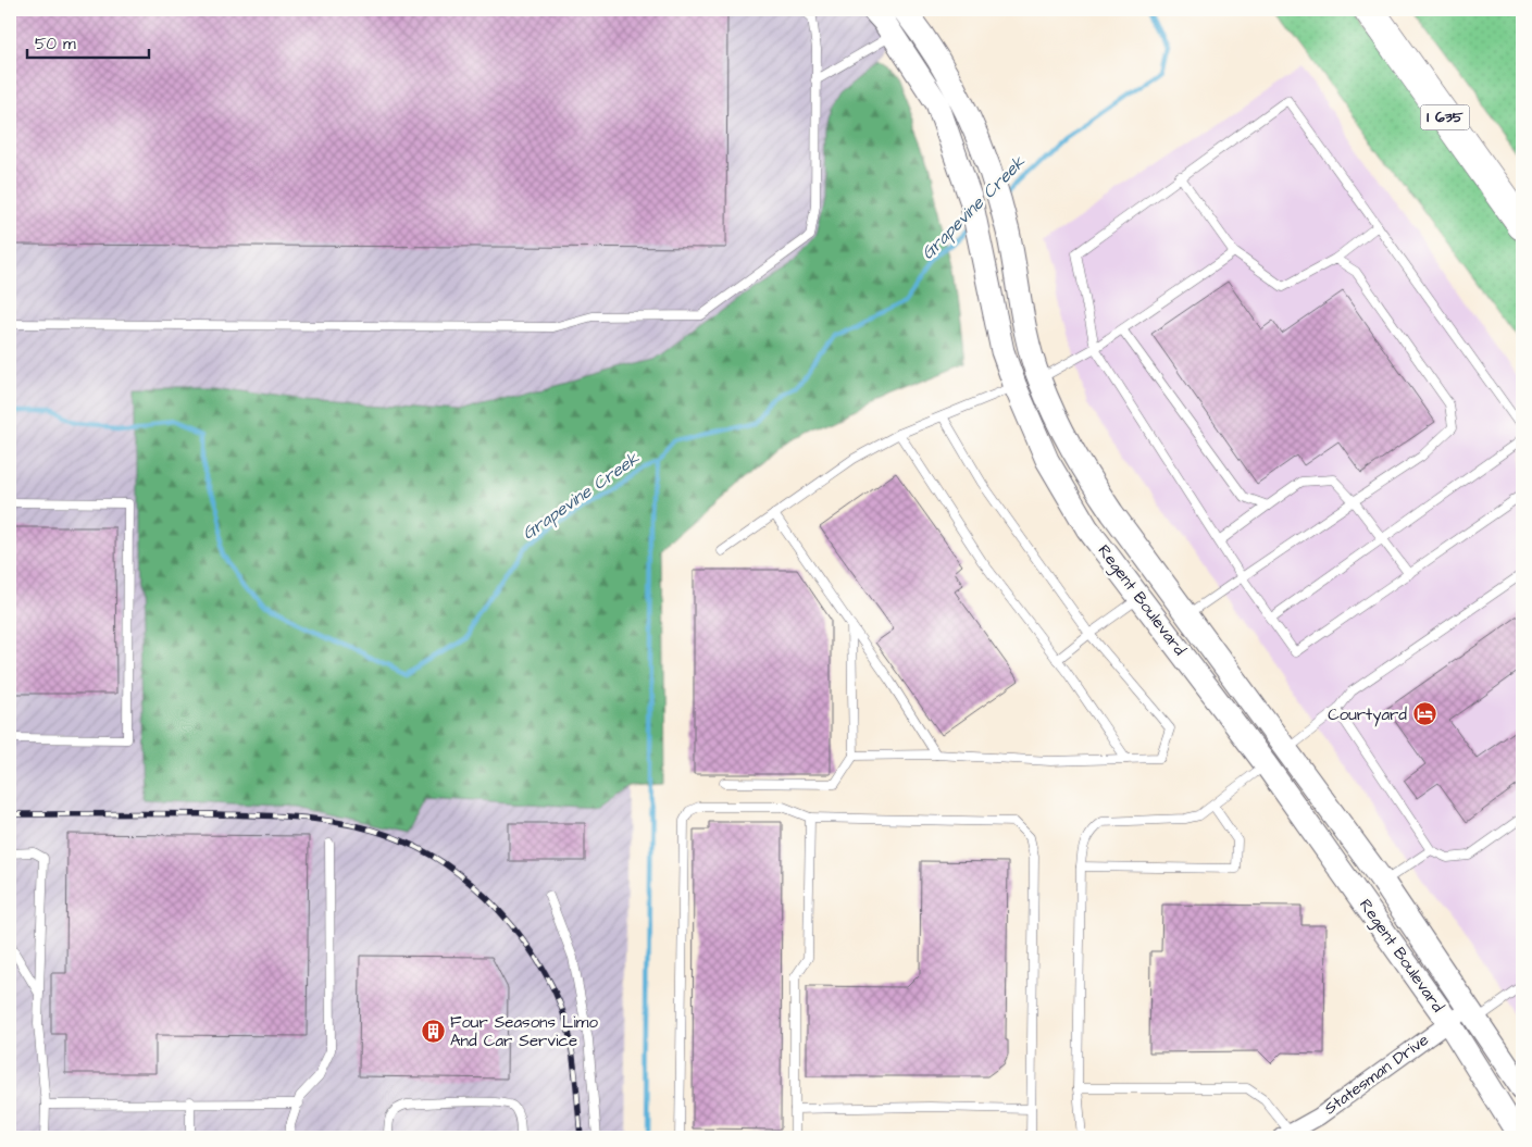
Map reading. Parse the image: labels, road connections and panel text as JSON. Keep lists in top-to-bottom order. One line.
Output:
{"streets":{"highway":["I 635"],"street":["Regent Boulevard","Statesman Drive"]},"crossings":[["Regent Boulevard","Statesman Drive"]],"water":["Grapevine Creek"],"places":{"hotel":["Courtyard"],"building":["Four Seasons Limo And Car Service"]},"scale_bar":"50 m"}
